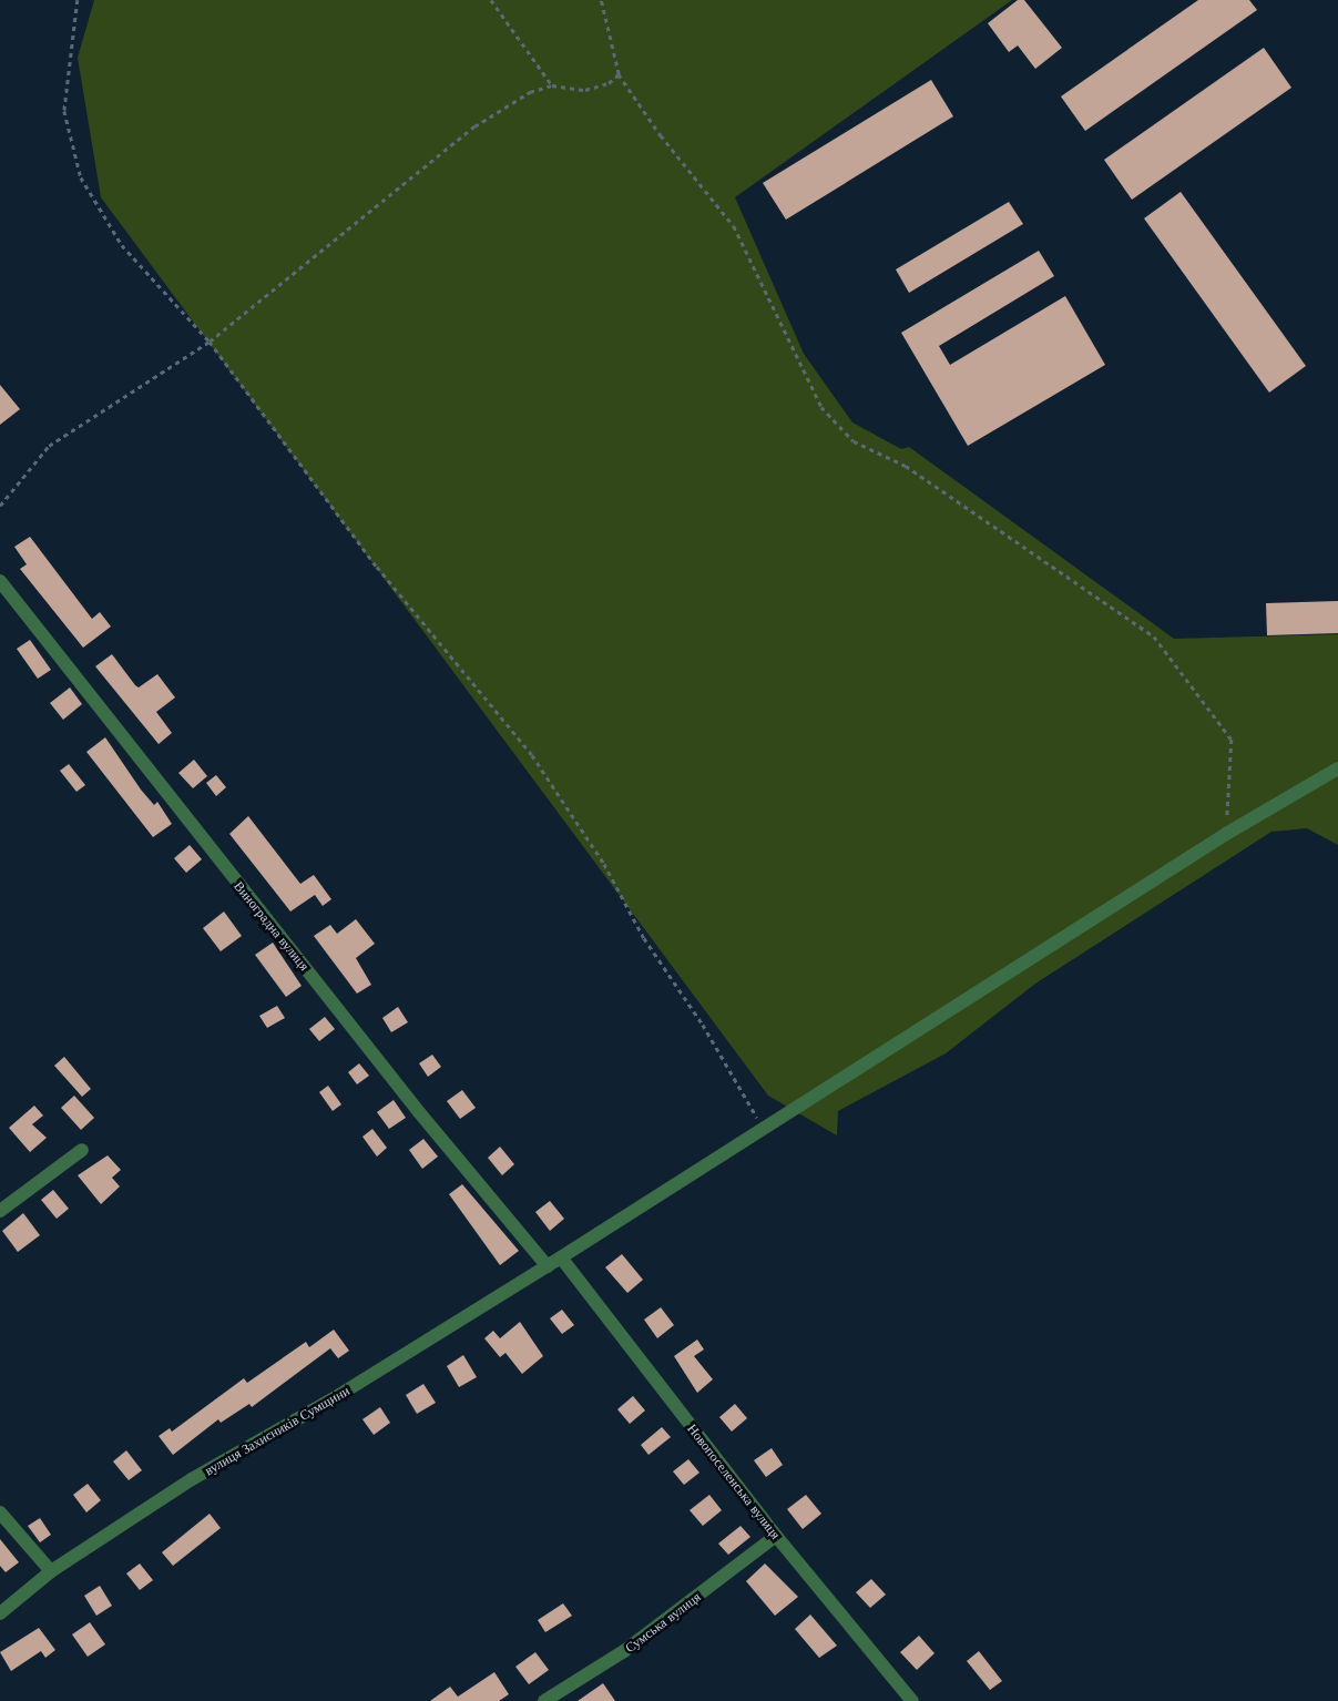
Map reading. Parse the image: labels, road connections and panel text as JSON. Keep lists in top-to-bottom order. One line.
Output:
{"streets":{"street":["Виноградна вулиця","вулиця Захисників Сумщини","Новопоселенська вулиця","Сумська вулиця"]},"crossings":[["Виноградна вулиця","вулиця Захисників Сумщини"],["вулиця Захисників Сумщини","Новопоселенська вулиця"],["Новопоселенська вулиця","Сумська вулиця"]]}
